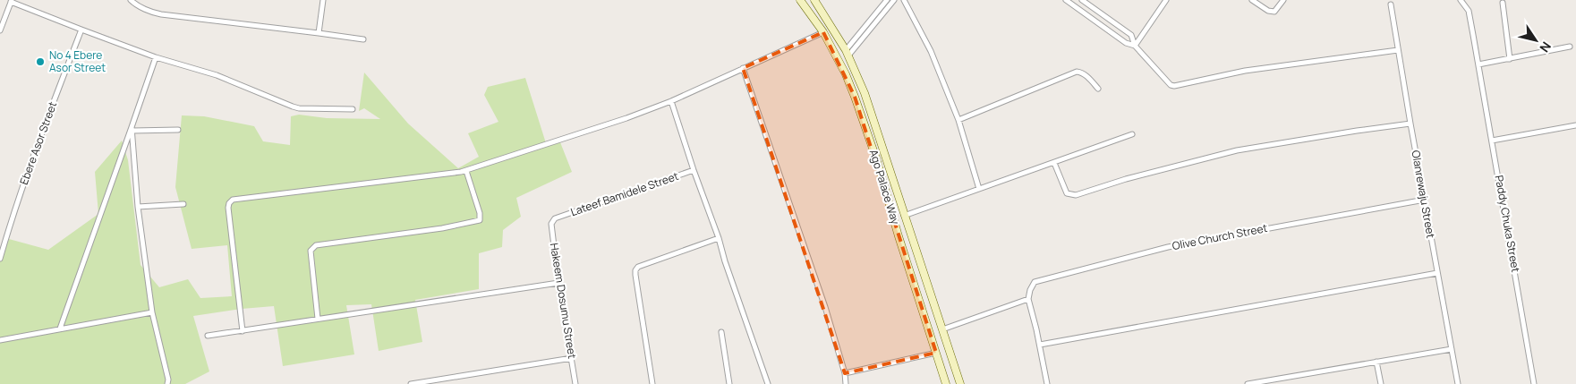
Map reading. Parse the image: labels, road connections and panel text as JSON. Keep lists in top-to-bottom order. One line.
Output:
{"streets":{"main road":["Ago Palace Way"],"street":["Ebere Asor Street","Lateef Bamidele Street","Olanrewaju Street","Paddy Chuka Street","Olive Church Street","Hakeem Dosumu Street"]},"crossings":[["Lateef Bamidele Street","Hakeem Dosumu Street"],["Olanrewaju Street","Olive Church Street"]],"places":["No 4 Ebere Asor Street"],"north":"bottom right"}
